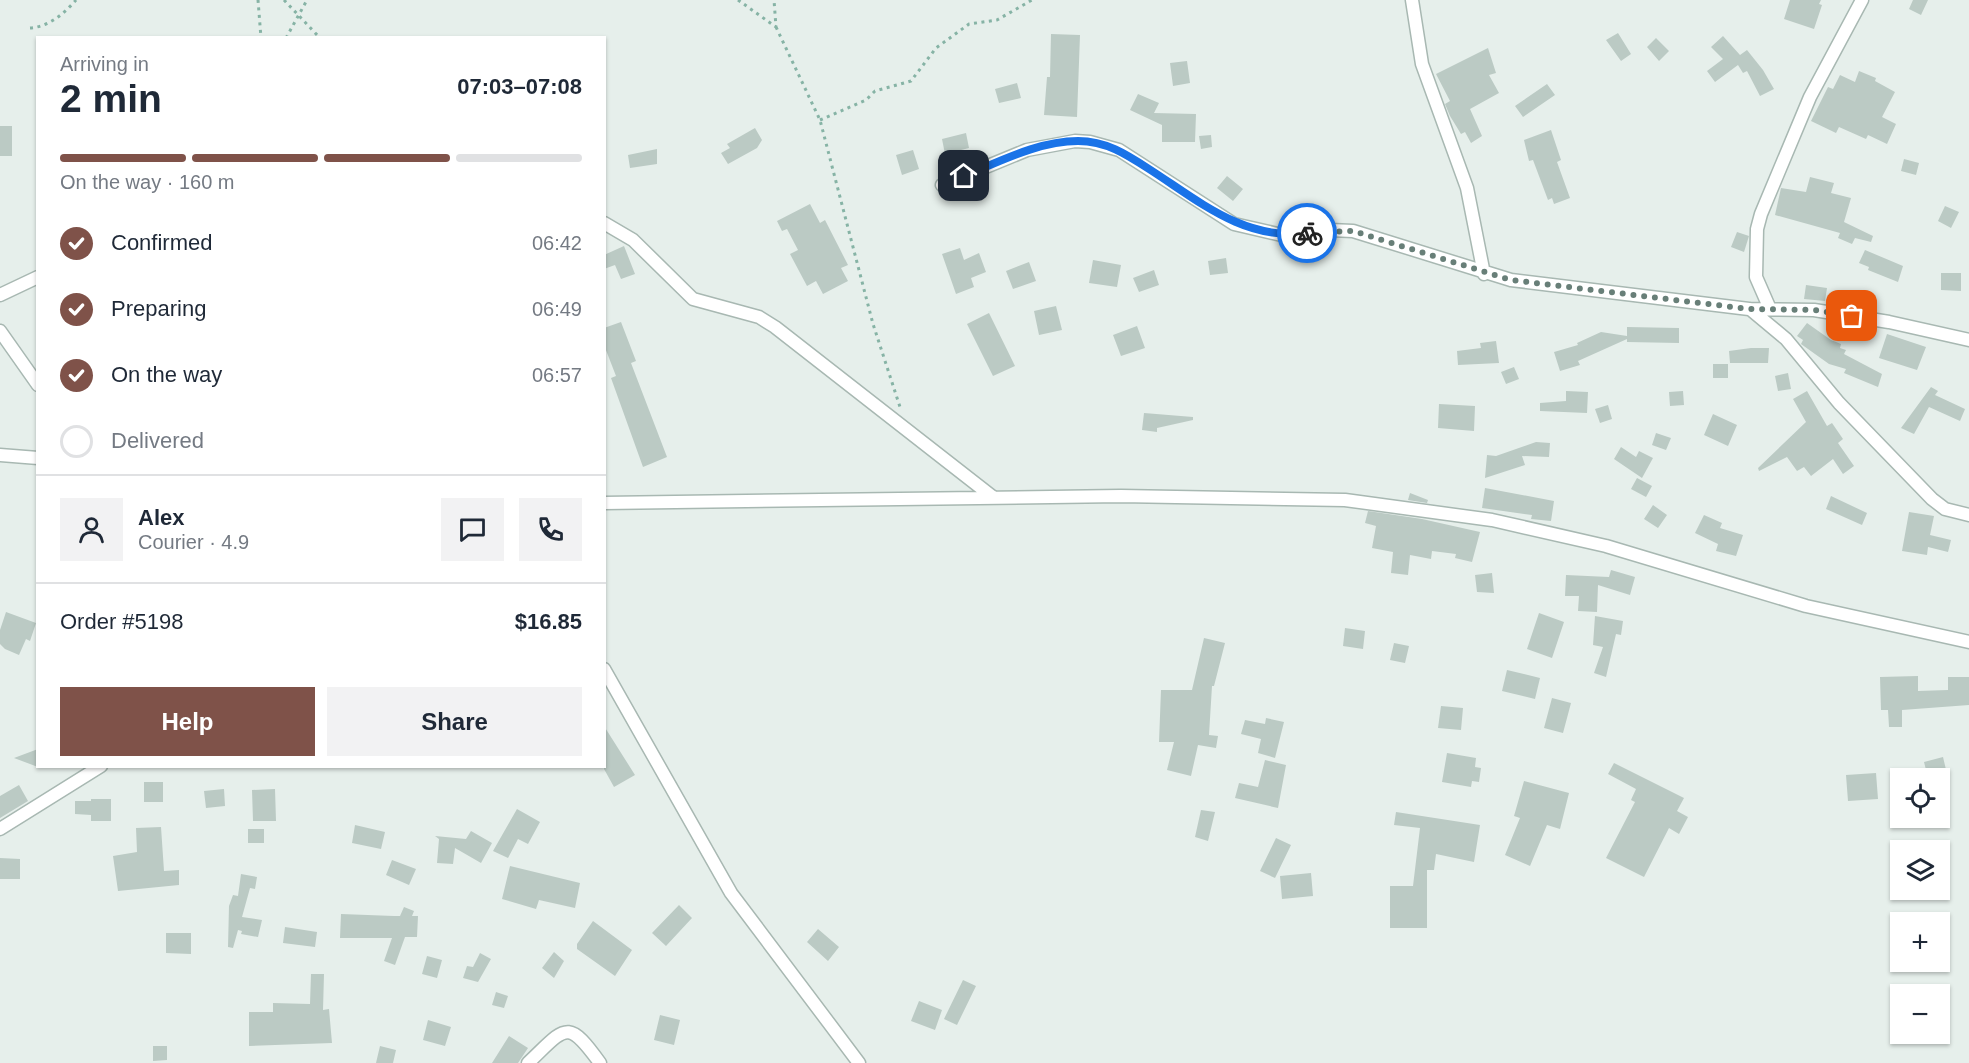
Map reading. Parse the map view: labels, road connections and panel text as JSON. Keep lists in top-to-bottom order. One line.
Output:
{"page":{"heading":["2 min","Arriving in","07:03–07:08"],"panel":["Alex","Courier · 4.9","Order #5198","$16.85"],"bar":"On the way · 160 m","list":[["Confirmed","06:42"],["Preparing","06:49"],["On the way","06:57"],"Delivered"],"buttons":["Help","Share"],"map_buttons":["+","−"]}}
